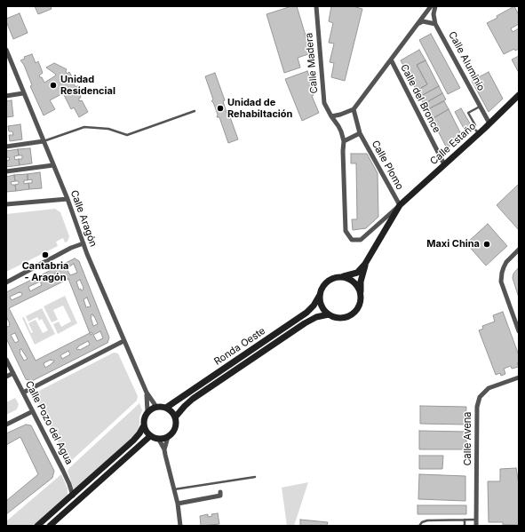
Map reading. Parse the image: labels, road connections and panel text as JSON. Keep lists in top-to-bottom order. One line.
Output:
{"streets":{"main road":["Calle Estaño","Ronda Oeste"],"street":["Calle Aluminio","Calle Madera","Calle del Bronce","Calle Plomo","Calle Aragón","Calle Pozo del Agua","Calle Avena"]},"crossings":[["Calle Aluminio","Calle Estaño"],["Calle Madera","Calle Estaño"],["Calle del Bronce","Calle Estaño"],["Calle Estaño","Calle Plomo"],["Calle Estaño","Ronda Oeste"],["Calle Aragón","Ronda Oeste"]],"places":["Unidad Residencial","Unidad de Rehabiltación","Maxi China","Cantabria - Aragón"]}
